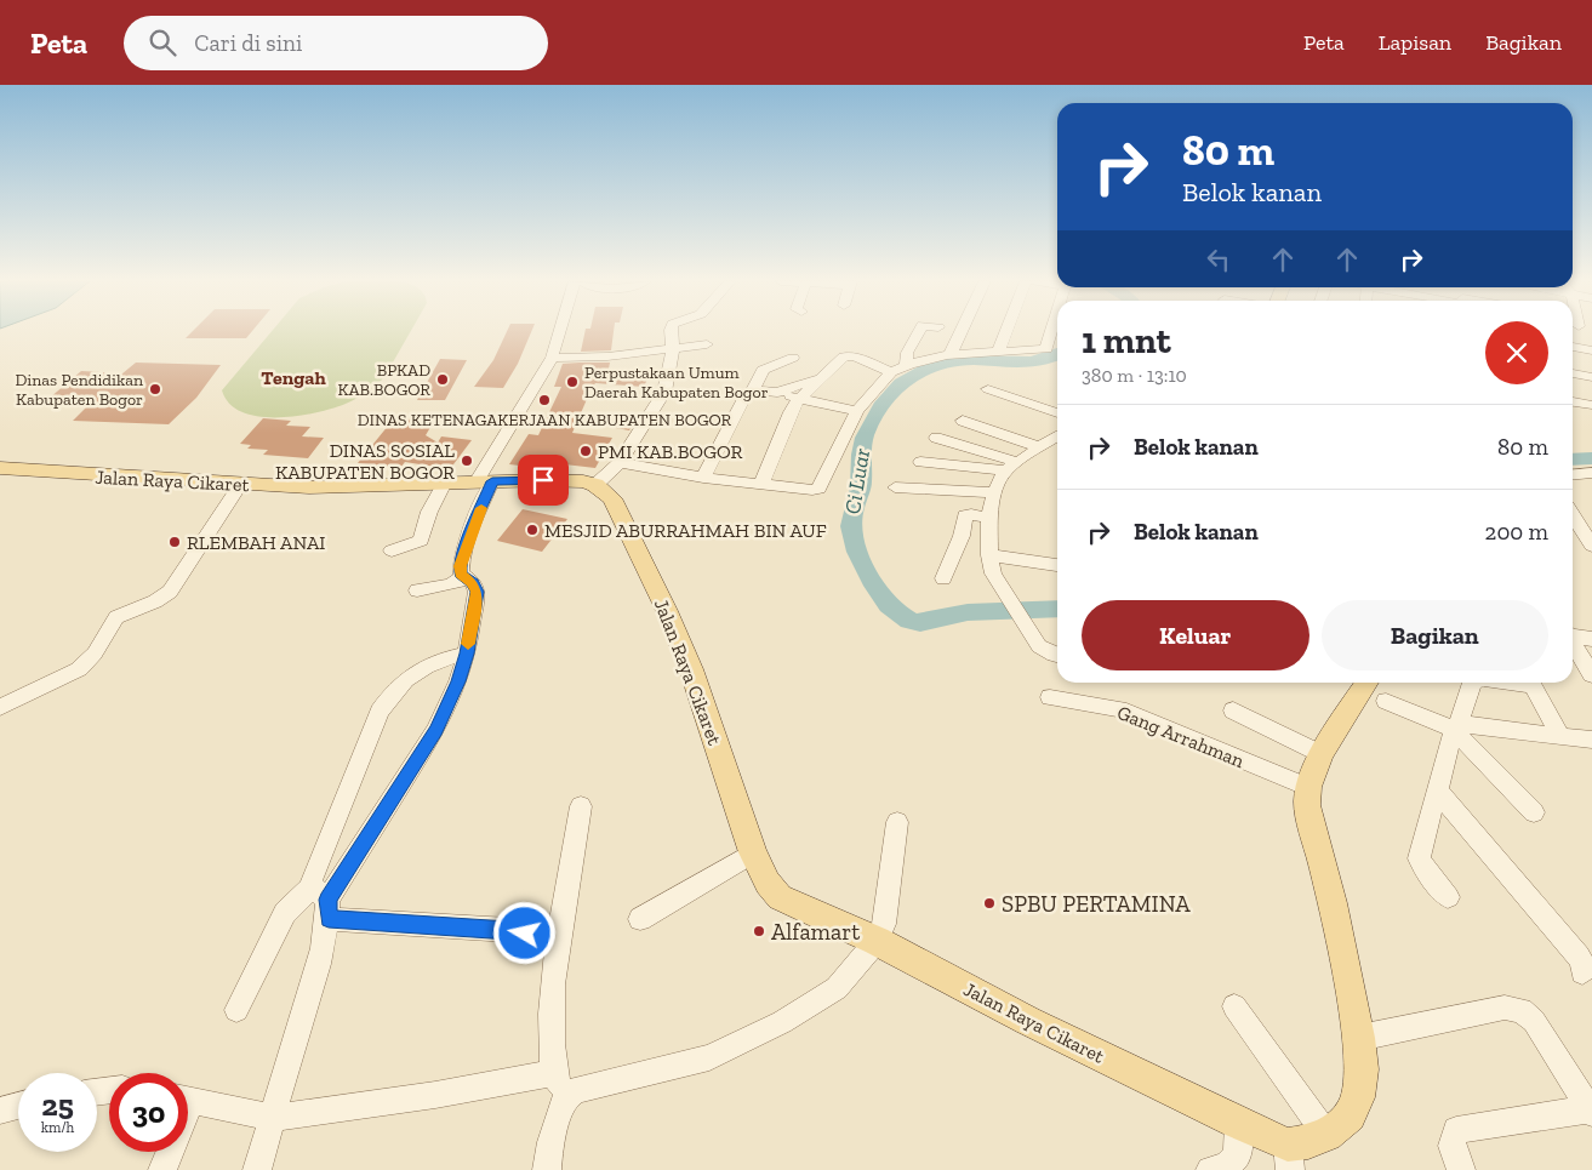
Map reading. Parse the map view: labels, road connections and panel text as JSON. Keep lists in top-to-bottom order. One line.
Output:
{"streets":{"main road":["Jalan Raya Cikaret"],"street":["Gang Arrahman"]},"districts":["Tengah"],"water":["Ci Luar"],"places":["BPKAD KAB.BOGOR","Perpustakaan Umum Daerah Kabupaten Bogor","Dinas Pendidikan Kabupaten Bogor","DINAS KETENAGAKERJAAN KABUPATEN BOGOR","PMI KAB.BOGOR","DINAS SOSIAL KABUPATEN BOGOR","MESJID ABURRAHMAH BIN AUF","RLEMBAH ANAI","SPBU PERTAMINA","Alfamart"],"page":{"header":"Peta","search":"Cari di sini","nav":["Peta","Lapisan","Bagikan"],"turn":["80 m","Belok kanan"],"heading":["1 mnt","380 m · 13:10"],"list":[{"name":"Belok kanan","value":"80 m"},{"name":"Belok kanan","value":"200 m"}],"buttons":["Keluar","Bagikan"],"speed":"25 km/h","limit":"30"}}
